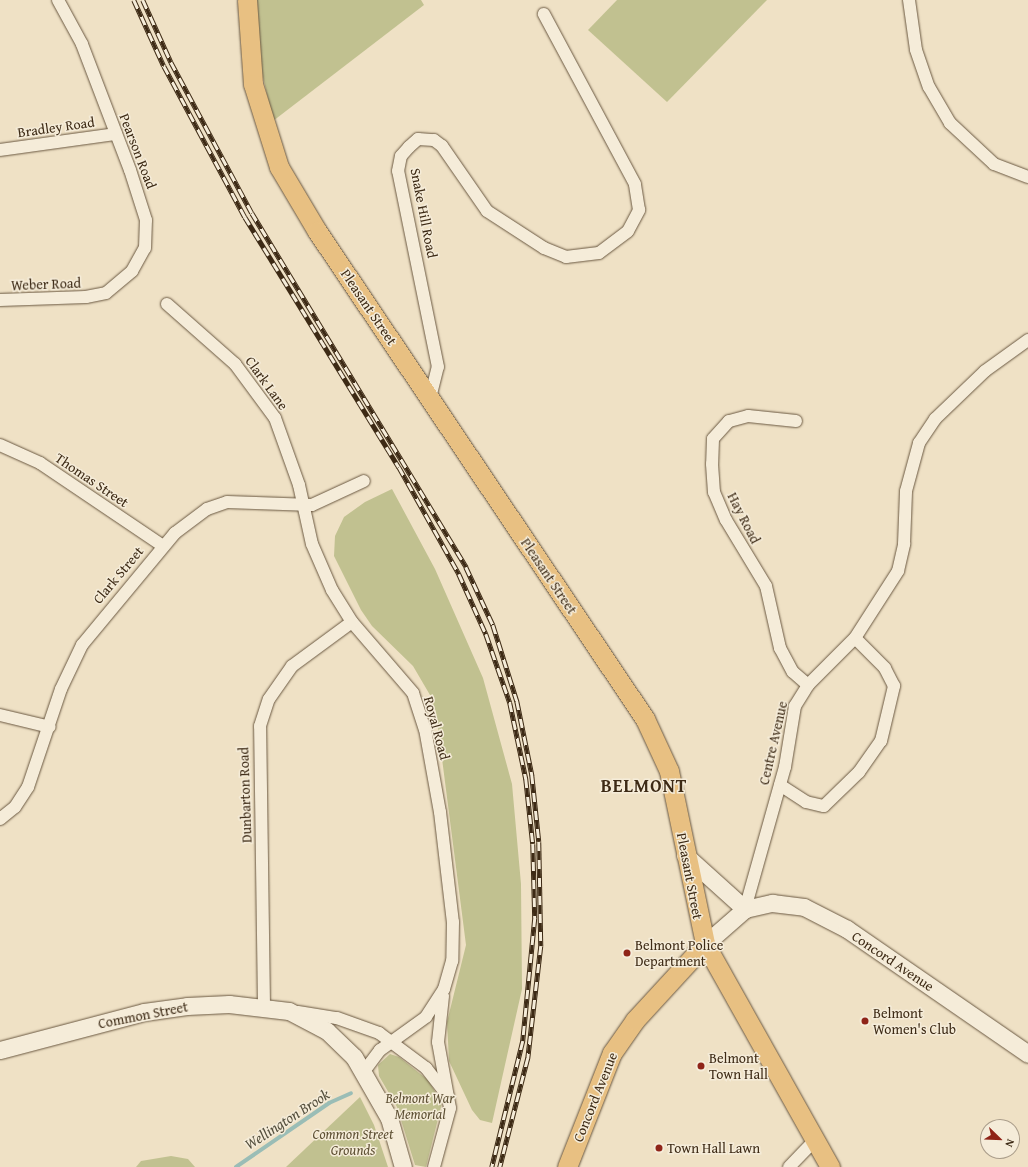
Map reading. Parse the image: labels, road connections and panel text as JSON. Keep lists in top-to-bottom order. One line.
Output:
{"streets":{"main road":["Pleasant Street","Concord Avenue","Common Street"],"street":["Bradley Road","Pearson Road","Snake Hill Road","Weber Road","Clark Lane","Thomas Street","Hay Road","Clark Street","Royal Road","Centre Avenue","Dunbarton Road"]},"crossings":[["Bradley Road","Pearson Road"],["Pearson Road","Weber Road"],["Snake Hill Road","Pleasant Street"],["Pleasant Street","Concord Avenue"],["Clark Lane","Clark Street"],["Clark Lane","Royal Road"],["Thomas Street","Clark Street"],["Hay Road","Centre Avenue"],["Clark Street","Royal Road"],["Royal Road","Dunbarton Road"],["Royal Road","Common Street"],["Centre Avenue","Concord Avenue"],["Dunbarton Road","Common Street"]],"districts":["BELMONT"],"water":["Wellington Brook"],"parks":["Belmont War Memorial","Common Street Grounds"],"places":["Belmont Police Department","Belmont Women's Club","Belmont Town Hall","Town Hall Lawn"],"north":"bottom right"}
